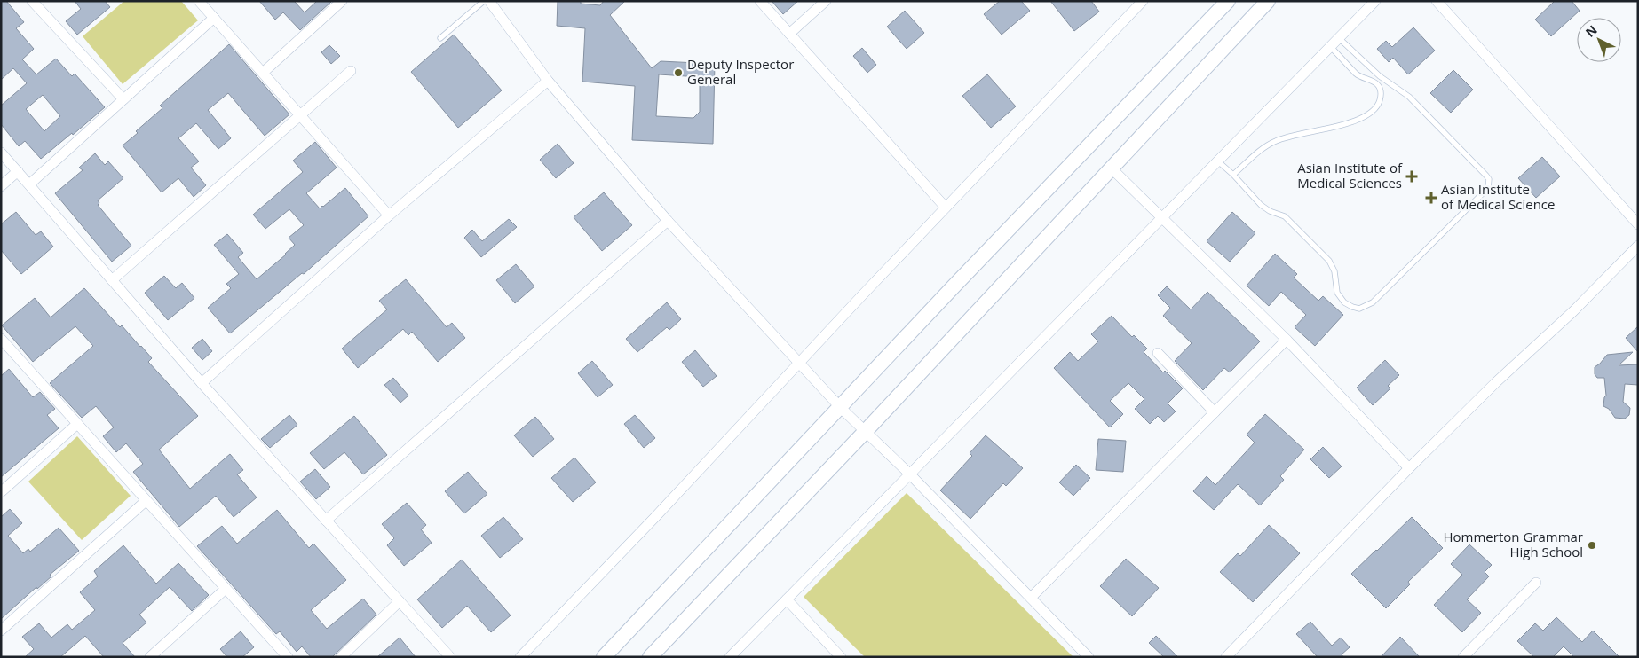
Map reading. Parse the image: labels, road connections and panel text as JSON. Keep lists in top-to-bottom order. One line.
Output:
{"places":{"other":["Deputy Inspector General","Hommerton Grammar High School"],"health":["Asian Institute of Medical Sciences","Asian Institute of Medical Science"]},"north":"top left"}
